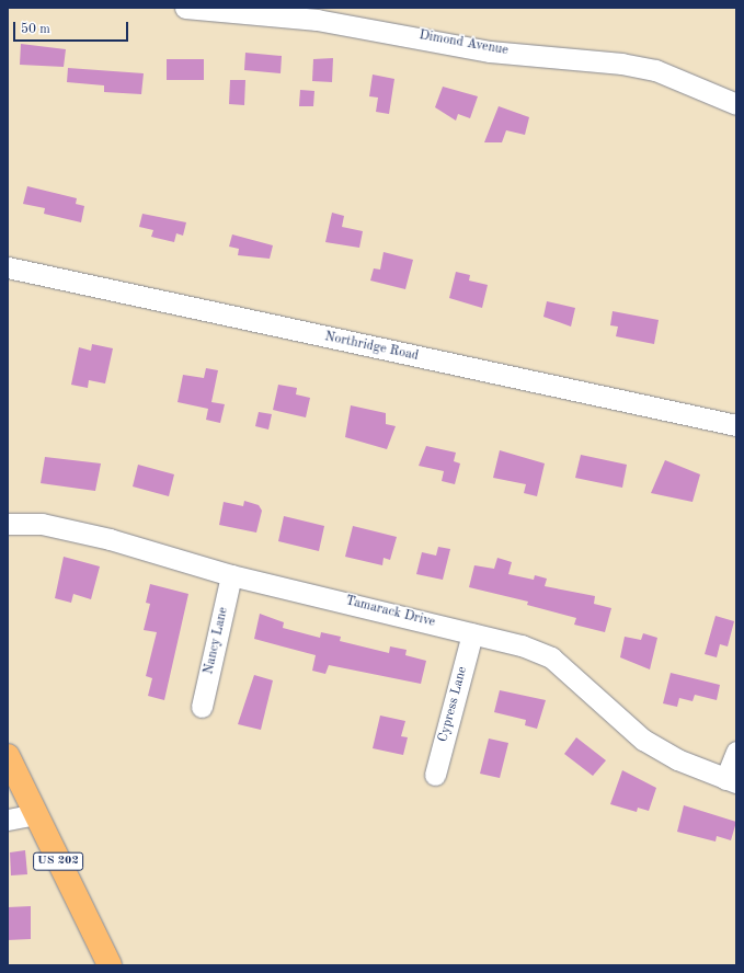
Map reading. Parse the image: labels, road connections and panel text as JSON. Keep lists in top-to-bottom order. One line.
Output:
{"streets":{"main road":["US 202"],"street":["Dimond Avenue","Northridge Road","Tamarack Drive","Nancy Lane","Cypress Lane"]},"crossings":[["Tamarack Drive","Nancy Lane"],["Tamarack Drive","Cypress Lane"]],"scale_bar":"50 m"}
